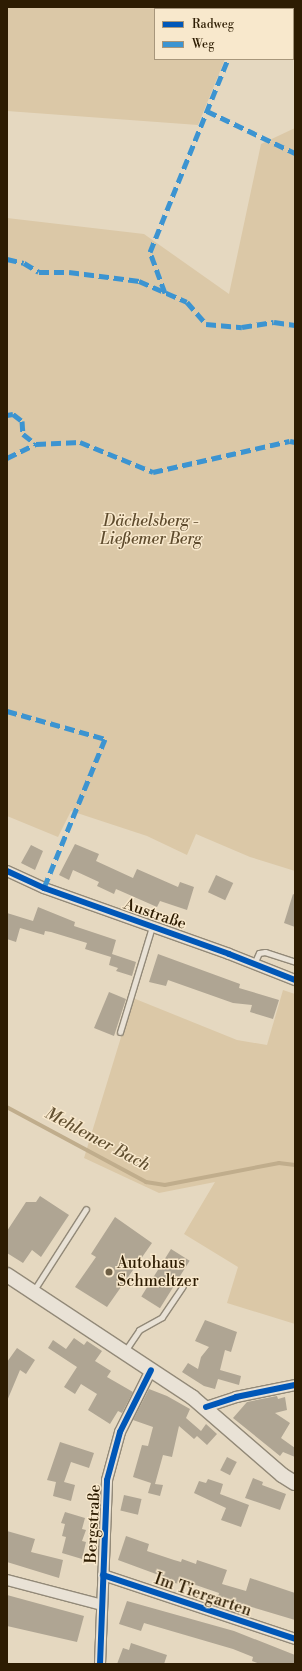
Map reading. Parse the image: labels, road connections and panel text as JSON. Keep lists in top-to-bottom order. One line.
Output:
{"streets":{"street":["Austraße","Bergstraße","Im Tiergarten"]},"crossings":[["Bergstraße","Im Tiergarten"]],"water":["Mehlemer Bach"],"parks":["Dächelsberg - Ließemer Berg"],"places":["Autohaus Schmeltzer"],"legend":["Radweg","Weg"]}
